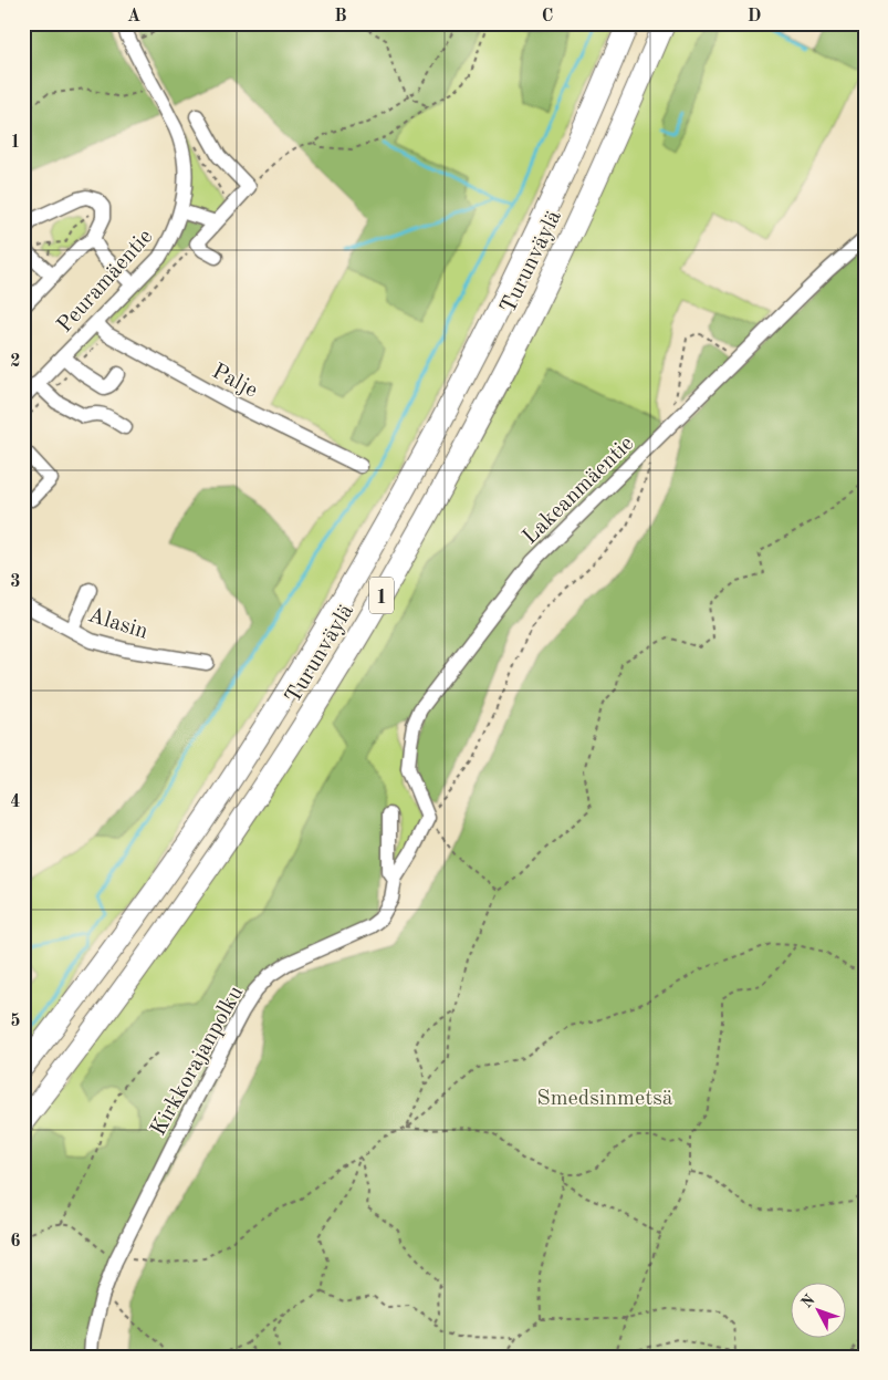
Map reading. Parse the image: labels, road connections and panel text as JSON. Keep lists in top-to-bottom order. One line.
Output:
{"streets":{"highway":["Turunväylä","1"],"street":["Peuramäentie","Palje","Lakeanmäentie","Alasin","Kirkkorajanpolku"]},"crossings":[["Peuramäentie","Palje"],["Lakeanmäentie","Kirkkorajanpolku"]],"parks":["Smedsinmetsä"],"north":"top left","grid":{"columns":["A","B","C","D"],"rows":["1","2","3","4","5","6"]}}
